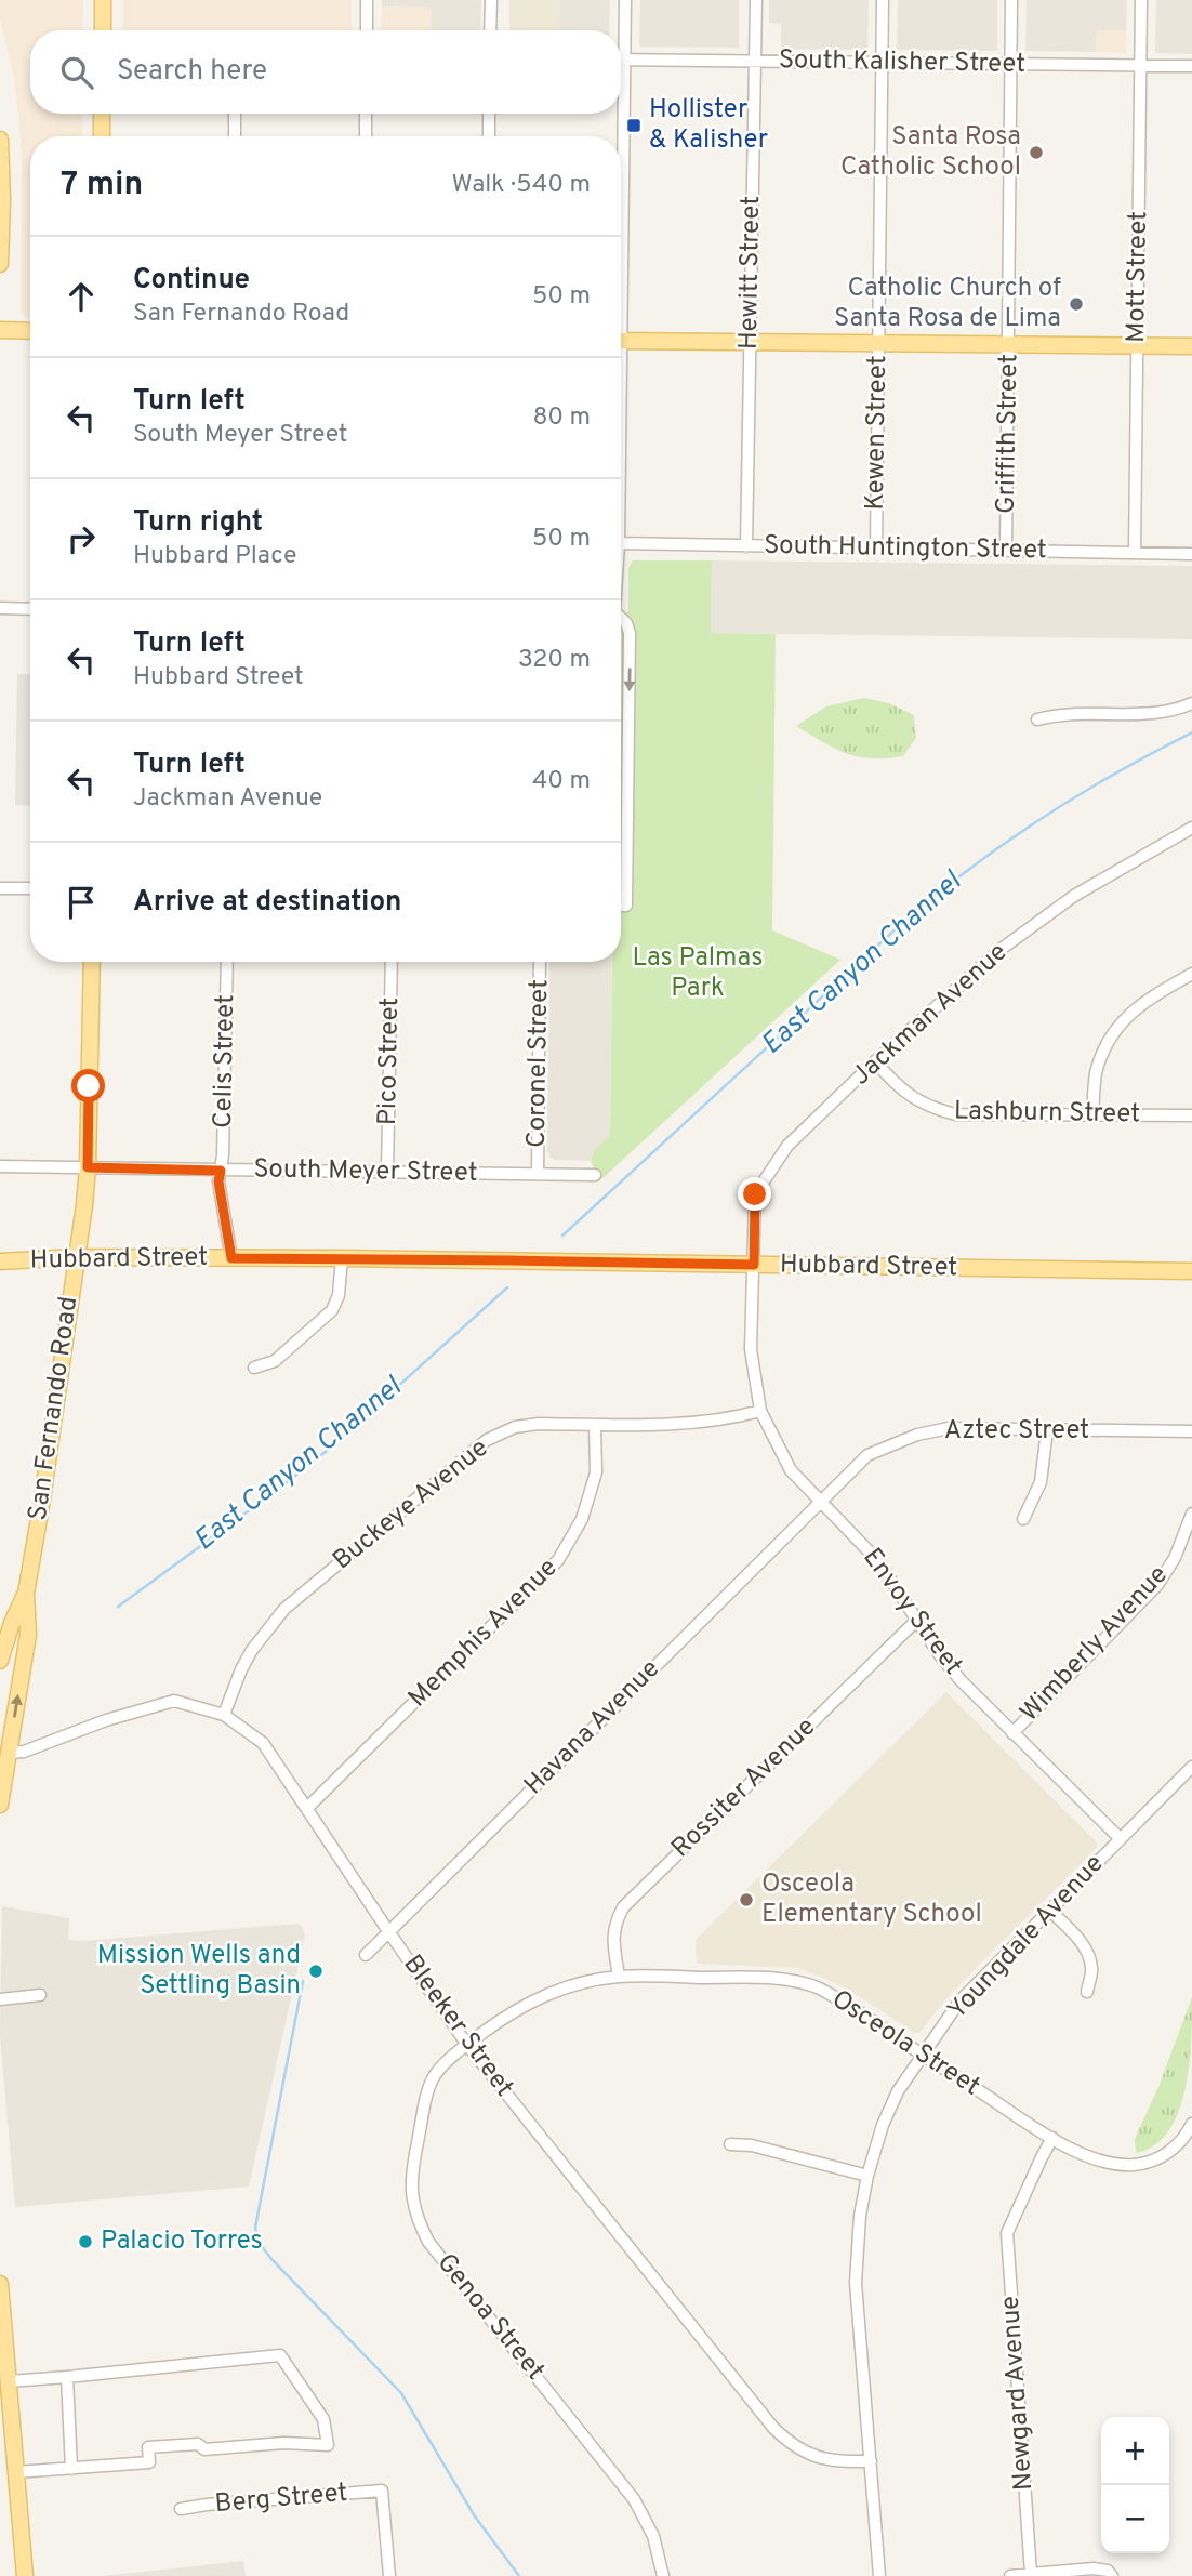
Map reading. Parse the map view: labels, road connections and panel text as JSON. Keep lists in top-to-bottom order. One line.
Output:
{"streets":{"main road":["Hubbard Street","San Fernando Road"],"street":["South Kalisher Street","Hewitt Street","Mott Street","Kewen Street","Griffith Street","South Huntington Street","Jackman Avenue","Celis Street","Pico Street","Coronel Street","Lashburn Street","South Meyer Street","Aztec Street","Buckeye Avenue","Envoy Street","Memphis Avenue","Wimberly Avenue","Havana Avenue","Rossiter Avenue","Youngdale Avenue","Bleeker Street","Osceola Street","Genoa Street","Newgard Avenue","Berg Street"]},"crossings":[["South Kalisher Street","Hewitt Street"],["South Kalisher Street","Mott Street"],["South Kalisher Street","Kewen Street"],["South Kalisher Street","Griffith Street"],["Hewitt Street","South Huntington Street"],["Mott Street","South Huntington Street"],["Kewen Street","South Huntington Street"],["Griffith Street","South Huntington Street"],["Jackman Avenue","Lashburn Street"],["Jackman Avenue","Hubbard Street"],["Jackman Avenue","Envoy Street"],["Celis Street","South Meyer Street"],["Celis Street","Hubbard Street"],["Pico Street","South Meyer Street"],["Coronel Street","South Meyer Street"],["South Meyer Street","San Fernando Road"],["Hubbard Street","San Fernando Road"],["Hubbard Street","Envoy Street"],["San Fernando Road","Bleeker Street"],["Aztec Street","Envoy Street"],["Aztec Street","Havana Avenue"],["Buckeye Avenue","Envoy Street"],["Buckeye Avenue","Memphis Avenue"],["Buckeye Avenue","Bleeker Street"],["Envoy Street","Wimberly Avenue"],["Envoy Street","Havana Avenue"],["Envoy Street","Rossiter Avenue"],["Envoy Street","Youngdale Avenue"],["Memphis Avenue","Bleeker Street"],["Havana Avenue","Bleeker Street"],["Rossiter Avenue","Osceola Street"],["Youngdale Avenue","Bleeker Street"],["Youngdale Avenue","Osceola Street"],["Bleeker Street","Osceola Street"],["Bleeker Street","Genoa Street"],["Osceola Street","Genoa Street"],["Osceola Street","Newgard Avenue"]],"water":["East Canyon Channel"],"parks":["Las Palmas Park"],"places":{"transit":["Hollister & Kalisher"],"other":["Santa Rosa Catholic School","Catholic Church of Santa Rosa de Lima","Osceola Elementary School","Mission Wells and Settling Basin","Palacio Torres"]},"page":{"search":"Search here","heading":["7 min","Walk · 540 m"],"list":[["Continue","San Fernando Road","50 m"],["Turn left","South Meyer Street","80 m"],["Turn right","Hubbard Place","50 m"],["Turn left","Hubbard Street","320 m"],["Turn left","Jackman Avenue","40 m"],"Arrive at destination"],"map_buttons":["+","−"]}}
